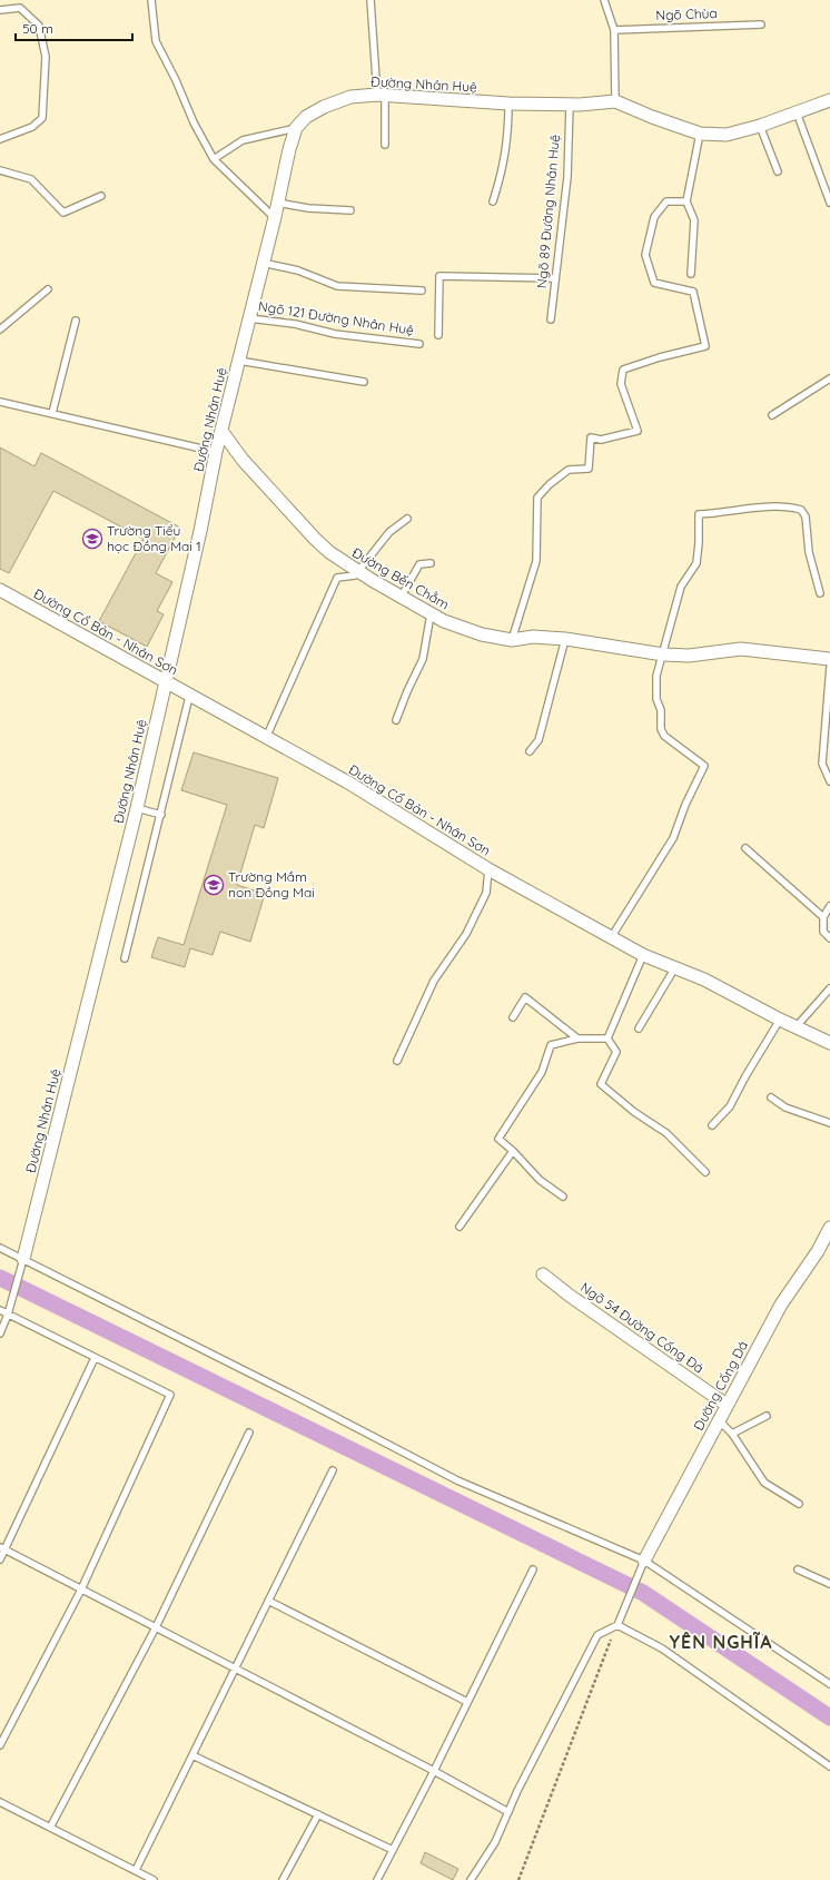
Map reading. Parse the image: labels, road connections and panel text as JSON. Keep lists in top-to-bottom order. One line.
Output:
{"streets":{"street":["Đường Nhân Huệ","Đường Bến Chằm","Đường Cổ Bản - Nhân Sơn","Ngõ 54 Đường Cống Đá","Đường Cống Đá"],"lane":["Ngõ Chùa","Ngõ 89 Đường Nhân Huệ","Ngõ 121 Đường Nhân Huệ"]},"crossings":[["Đường Nhân Huệ","Ngõ 89 Đường Nhân Huệ"],["Đường Nhân Huệ","Ngõ 121 Đường Nhân Huệ"],["Đường Nhân Huệ","Đường Bến Chằm"],["Đường Nhân Huệ","Đường Cổ Bản - Nhân Sơn"],["Ngõ 54 Đường Cống Đá","Đường Cống Đá"]],"districts":["YÊN NGHĨA"],"places":{"school or university":["Trường Tiểu học Đồng Mai 1","Trường Mầm non Đồng Mai"]},"scale_bar":"50 m"}
